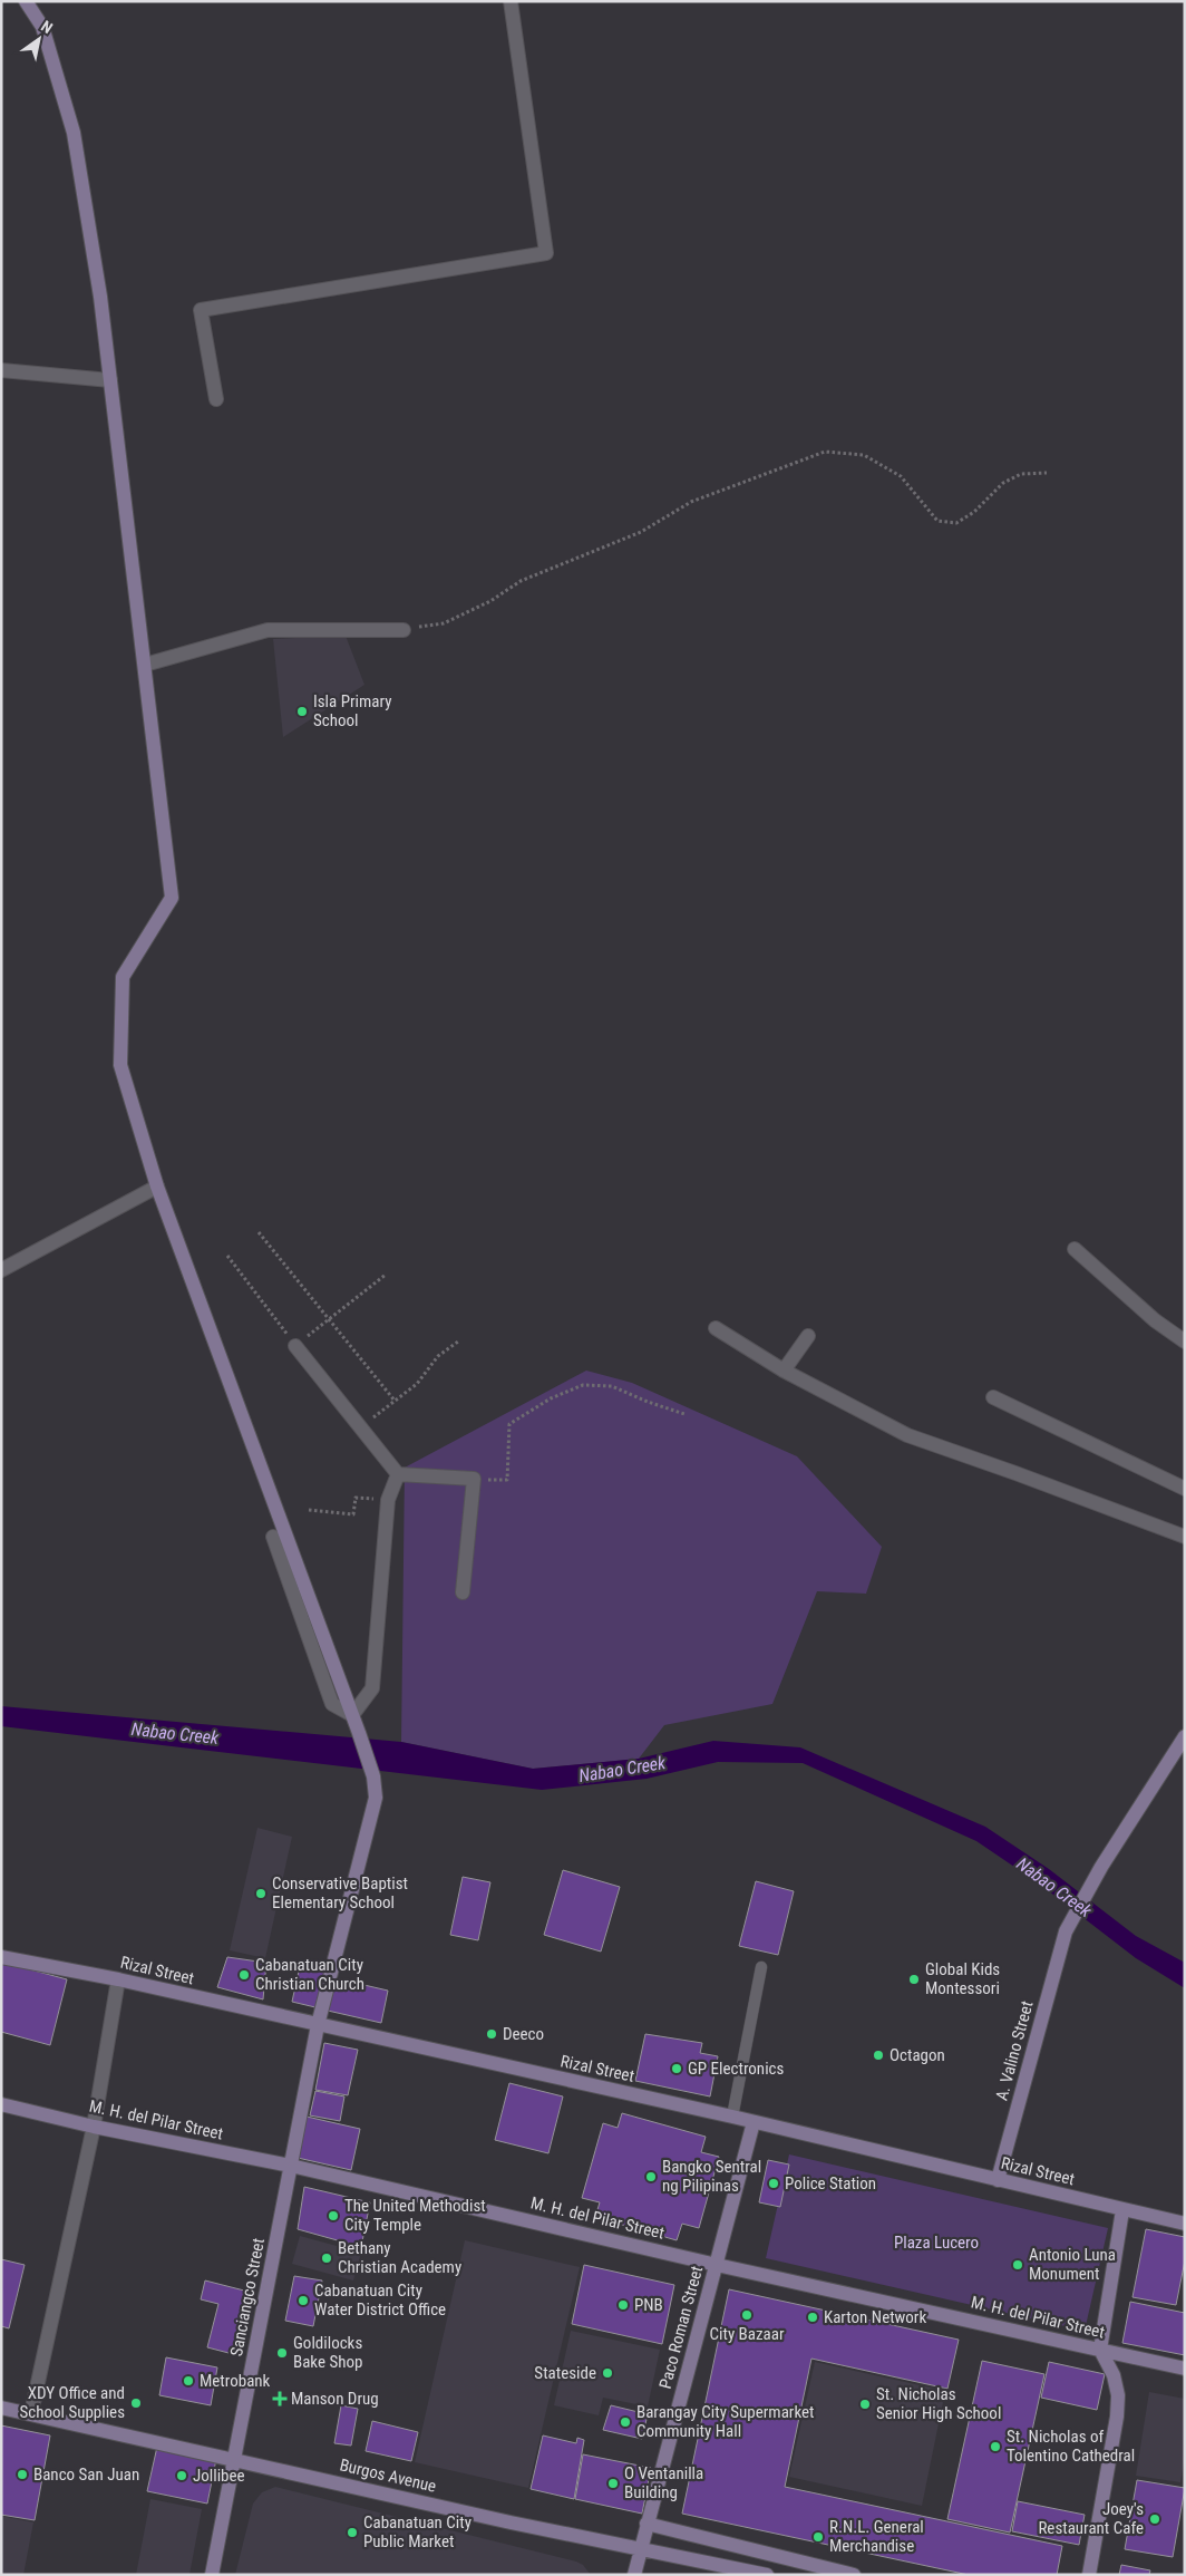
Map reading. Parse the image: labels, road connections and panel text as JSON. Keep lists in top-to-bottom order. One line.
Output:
{"streets":{"street":["Rizal Street","A. Valino Street","M. H. del Pilar Street","Sanciangco Street","Paco Roman Street","Burgos Avenue"]},"crossings":[["Rizal Street","A. Valino Street"],["Rizal Street","Sanciangco Street"],["Rizal Street","Paco Roman Street"],["M. H. del Pilar Street","Sanciangco Street"],["M. H. del Pilar Street","Paco Roman Street"],["Sanciangco Street","Burgos Avenue"],["Paco Roman Street","Burgos Avenue"]],"water":["Nabao Creek"],"parks":["Plaza Lucero"],"places":{"other":["Isla Primary School","Conservative Baptist Elementary School","Cabanatuan City Christian Church","Global Kids Montessori","Deeco","Octagon","GP Electronics","Bangko Sentral ng Pilipinas","Police Station","The United Methodist City Temple","Bethany Christian Academy","Antonio Luna Monument","Cabanatuan City Water District Office","PNB","City Bazaar","Karton Network","Goldilocks Bake Shop","Stateside","Metrobank","XDY Office and School Supplies","St. Nicholas Senior High School","Barangay City Supermarket Community Hall","St. Nicholas of Tolentino Cathedral","Banco San Juan","Jollibee","O Ventanilla Building","Joey's Restaurant Cafe","Cabanatuan City Public Market","R.N.L. General Merchandise"],"health":["Manson Drug"]},"north":"top right"}
